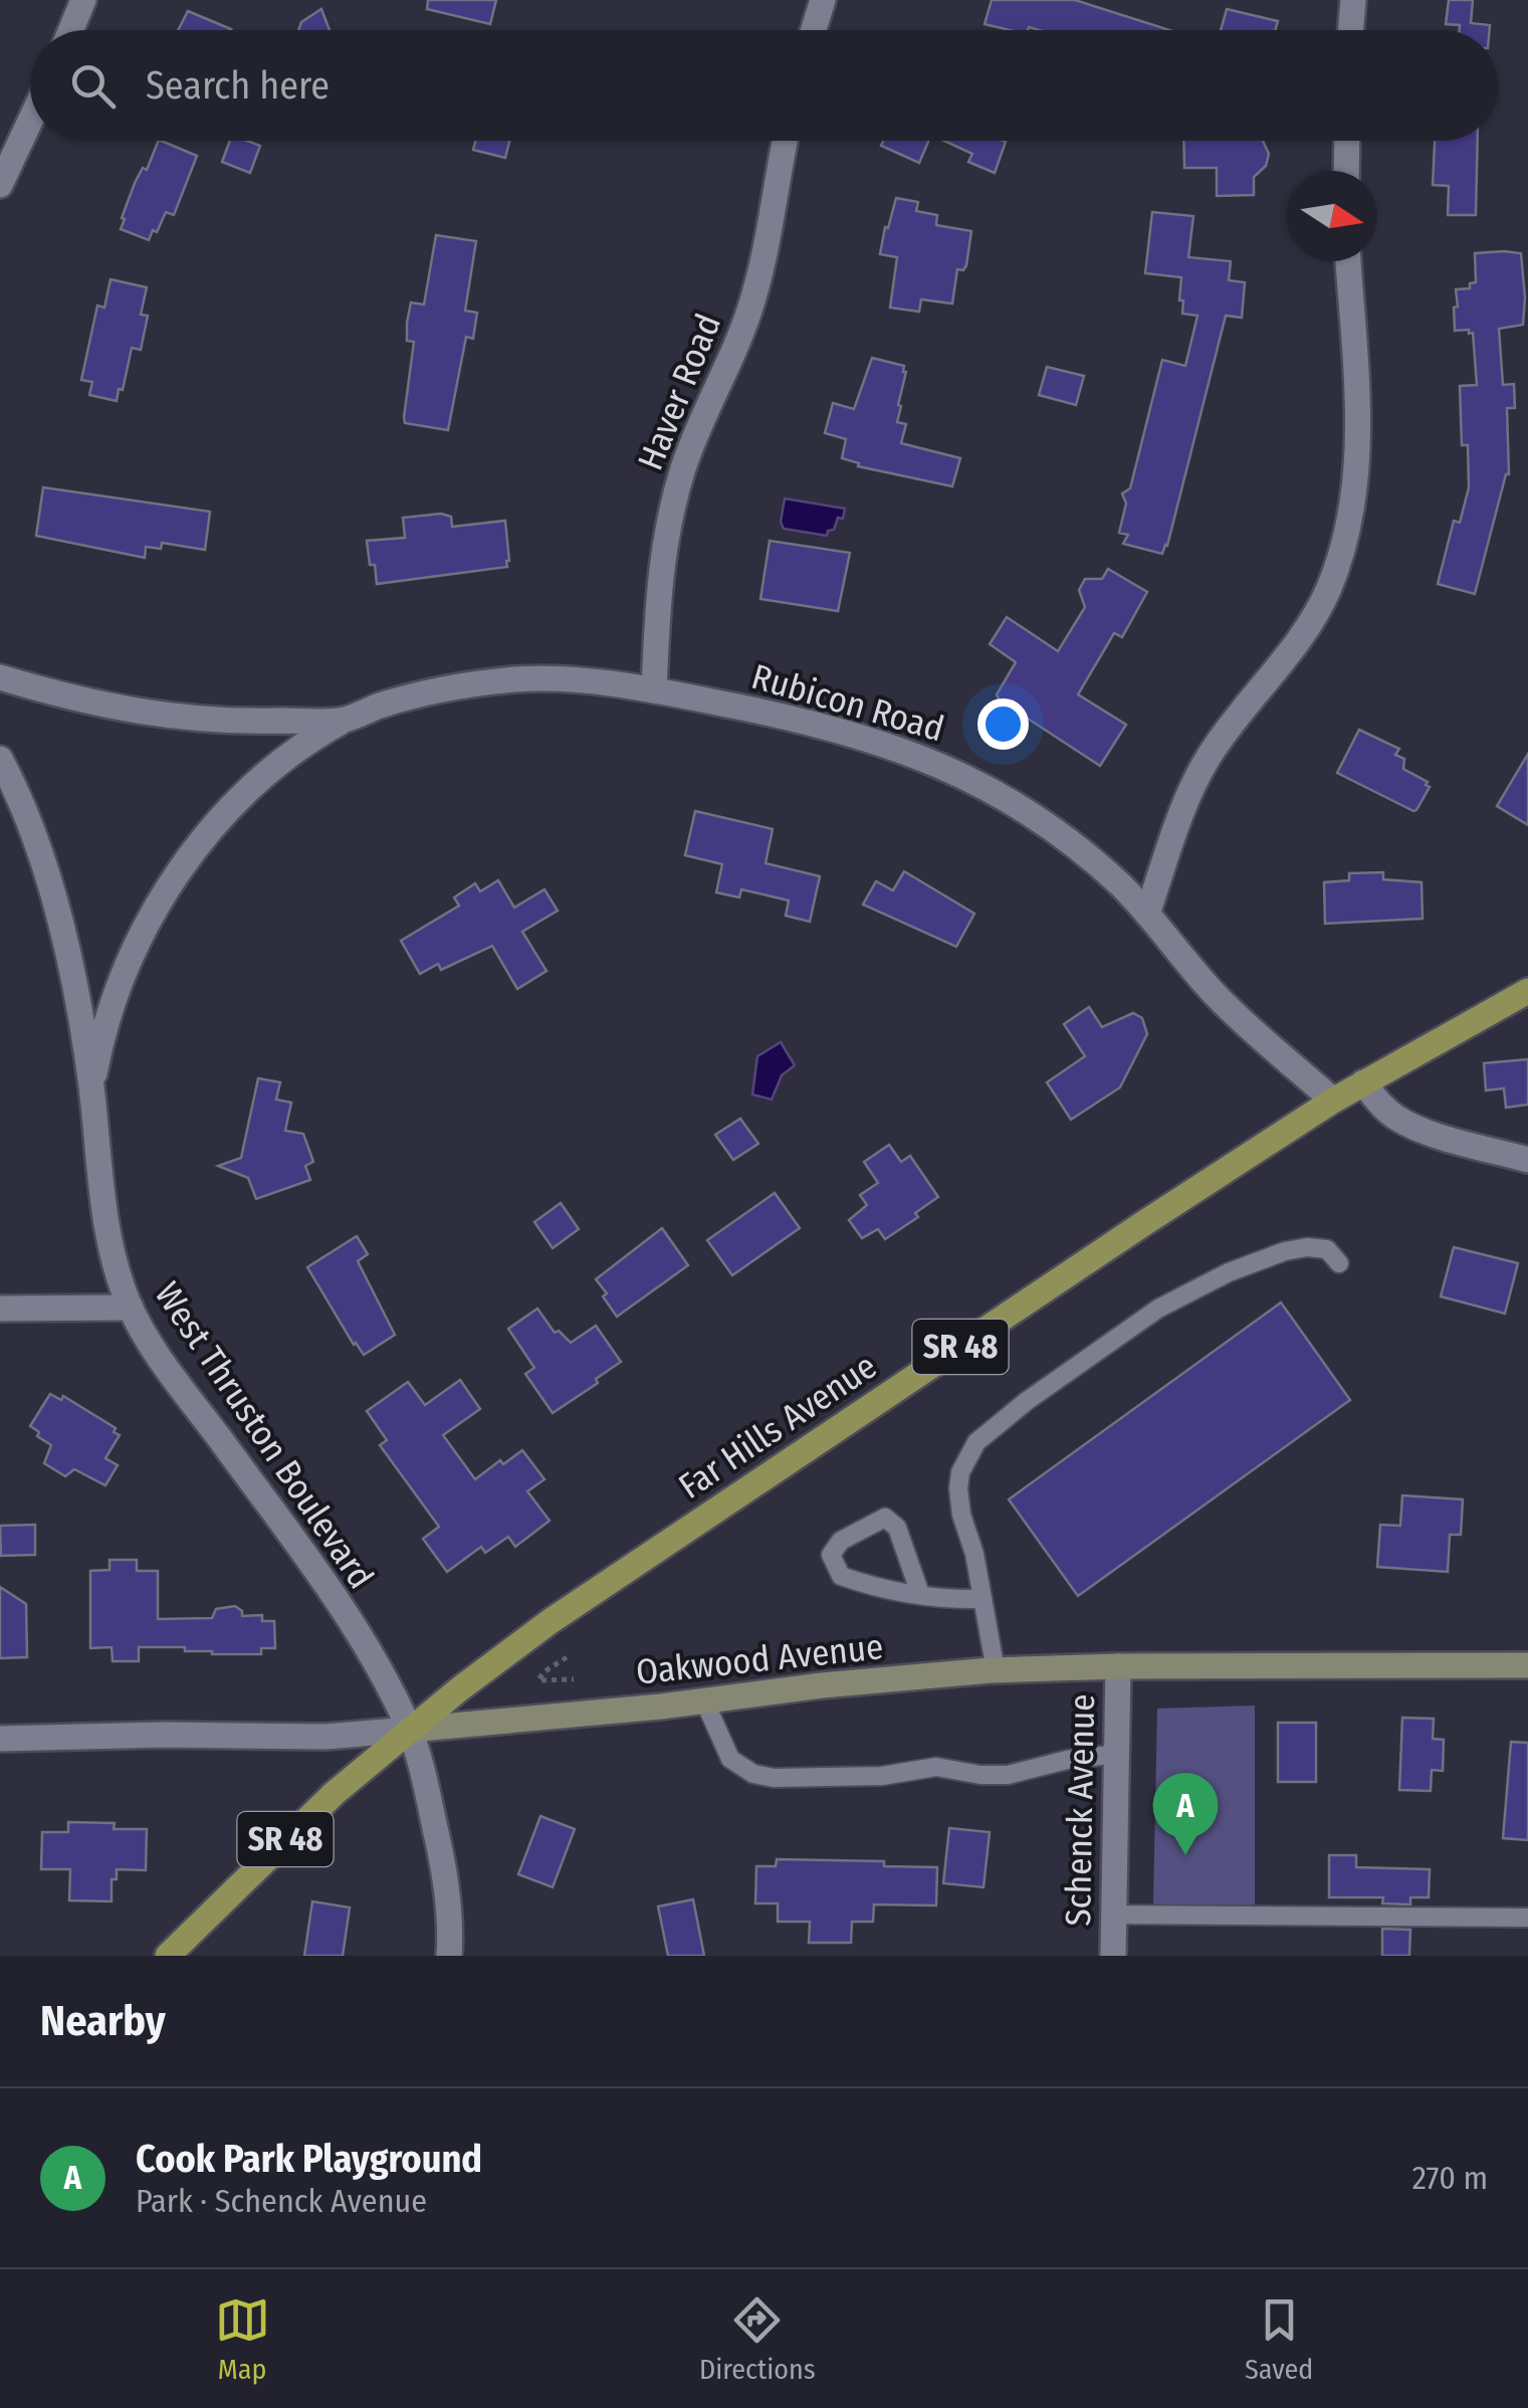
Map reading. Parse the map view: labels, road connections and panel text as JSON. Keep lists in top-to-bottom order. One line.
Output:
{"streets":{"main road":["SR 48","Far Hills Avenue"],"street":["Haver Road","Rubicon Road","West Thruston Boulevard","Oakwood Avenue","Schenck Avenue"]},"crossings":[["Haver Road","Rubicon Road"],["Rubicon Road","Far Hills Avenue"],["Rubicon Road","West Thruston Boulevard"],["Far Hills Avenue","West Thruston Boulevard"],["Far Hills Avenue","Oakwood Avenue"],["West Thruston Boulevard","Oakwood Avenue"],["Oakwood Avenue","Schenck Avenue"]],"north":"right","page":{"search":"Search here","pins":"A","heading":"Nearby","list":[{"mark":"A","name":"Cook Park Playground","note":"Park · Schenck Avenue","value":"270 m"}],"nav":["Map","Directions","Saved"]}}
